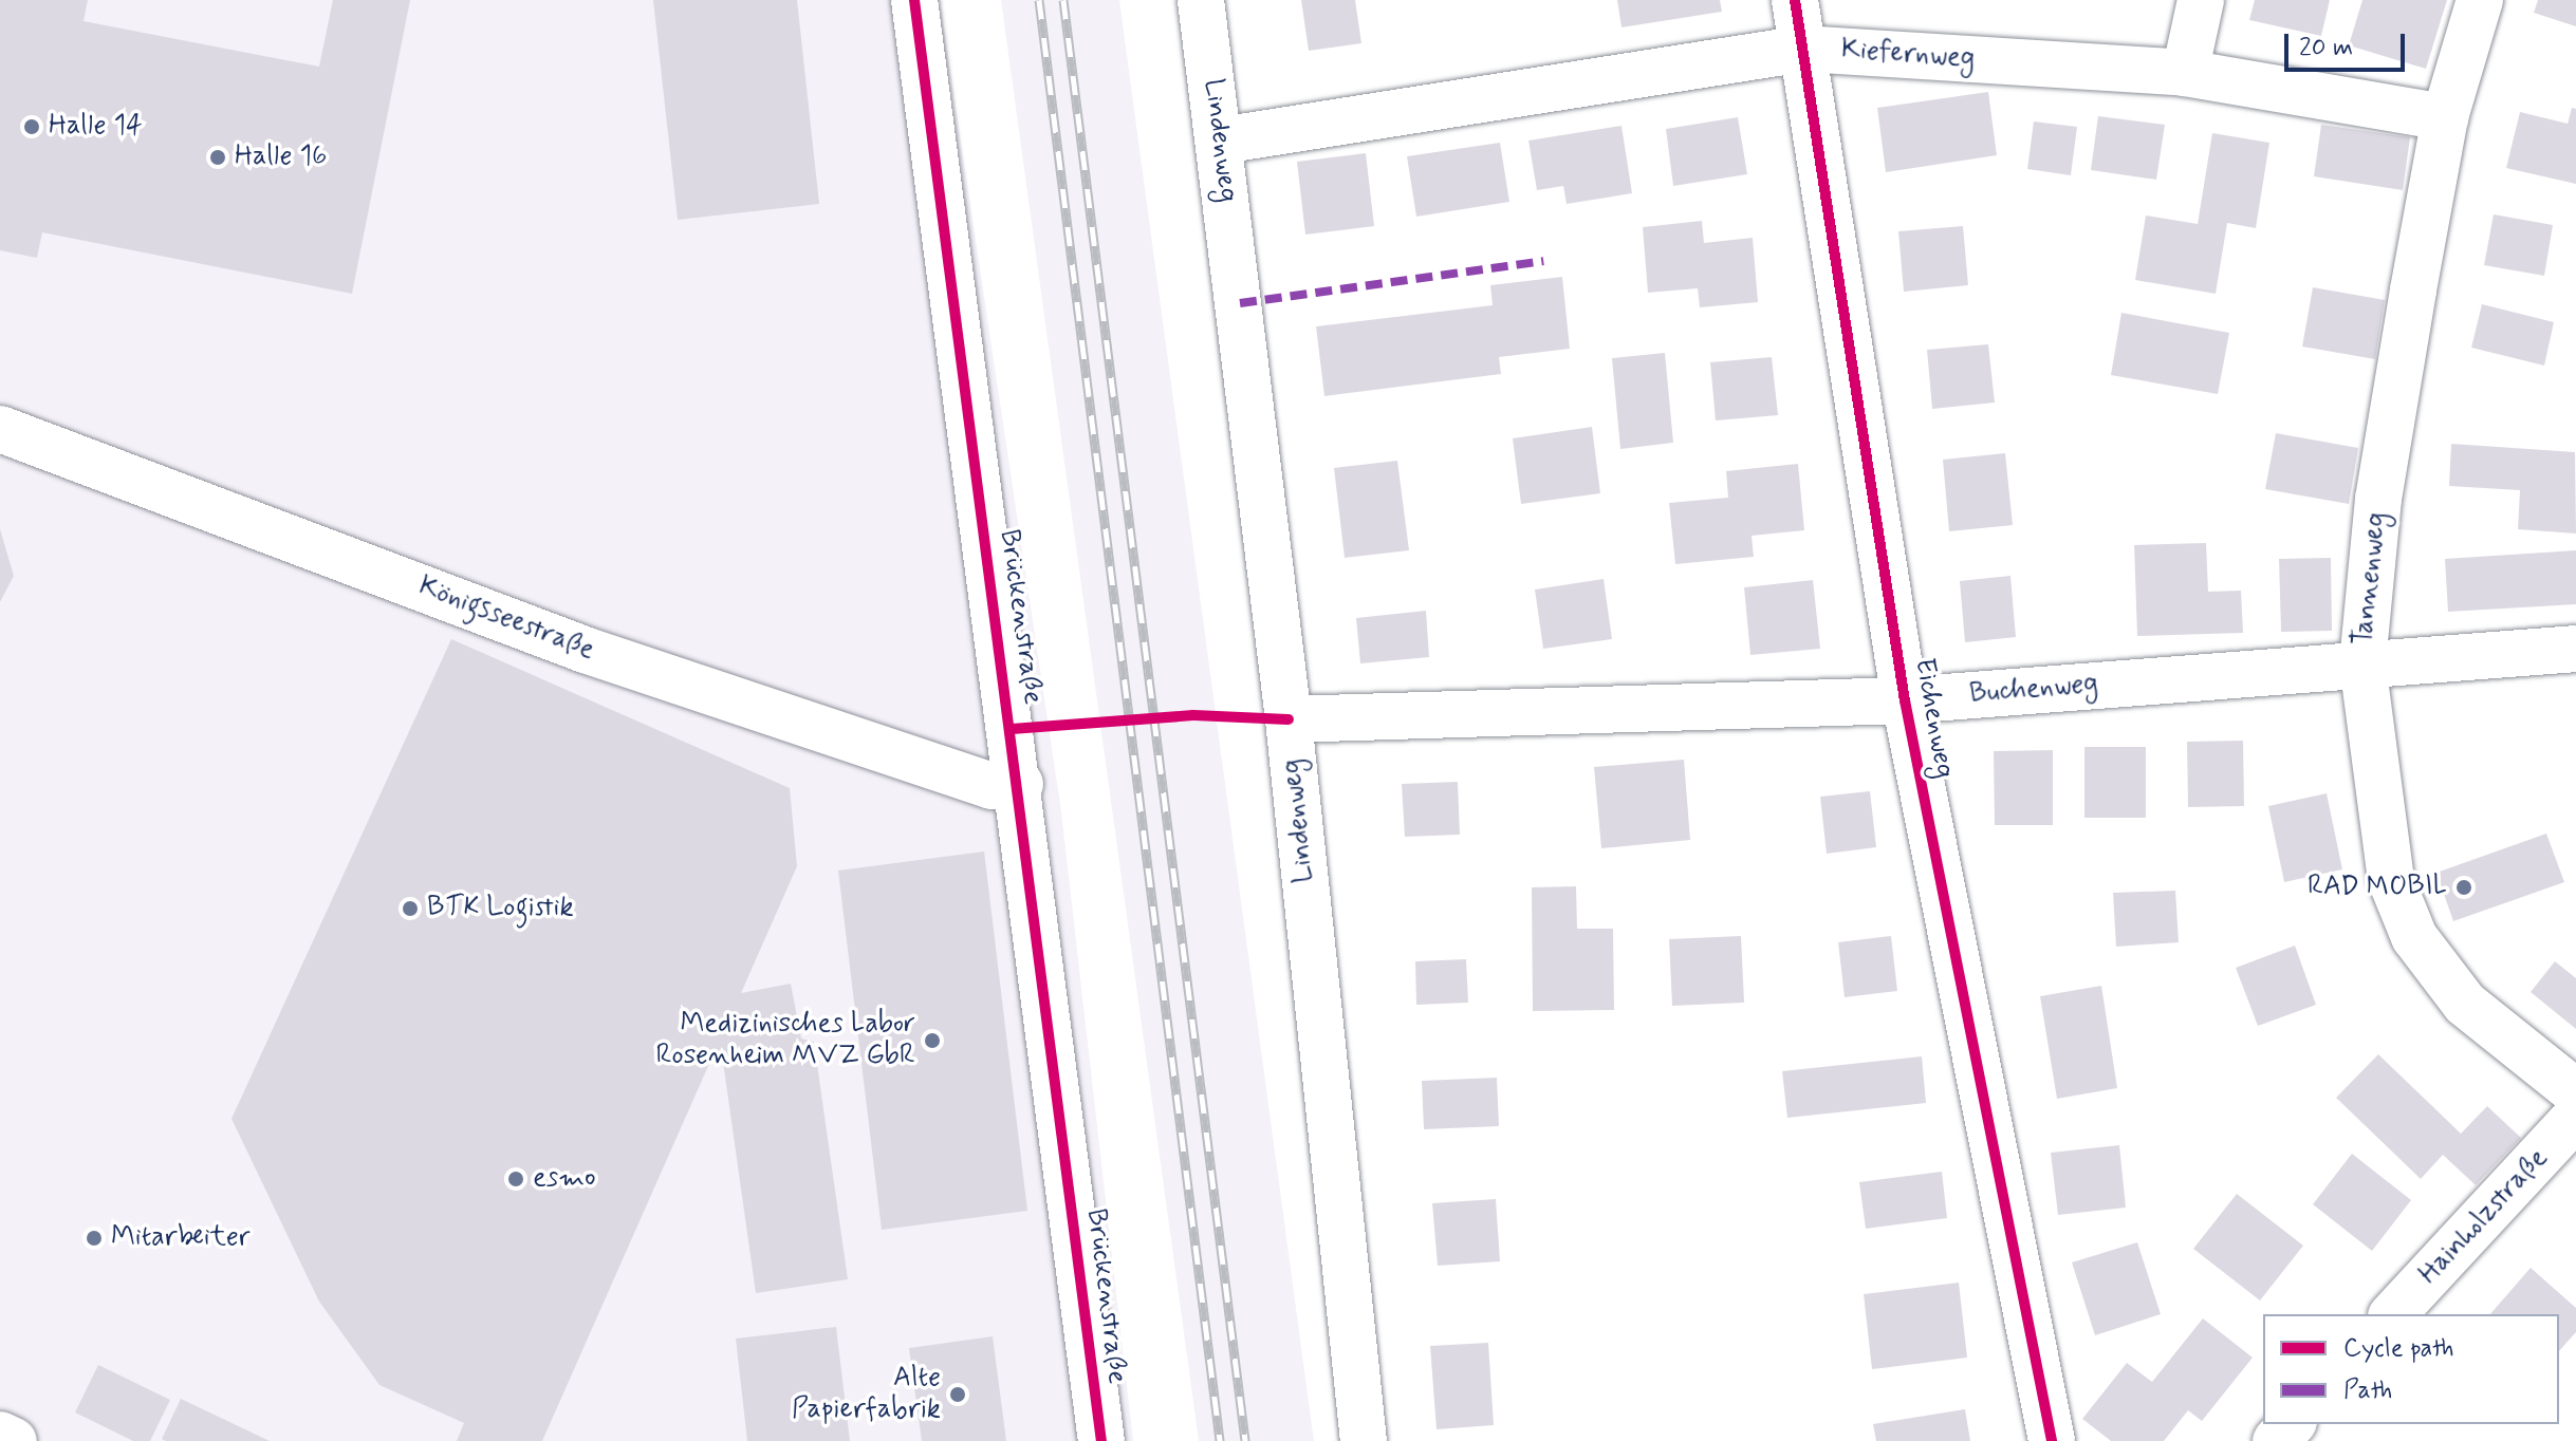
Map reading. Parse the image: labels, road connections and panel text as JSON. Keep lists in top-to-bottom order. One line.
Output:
{"streets":{"street":["Kiefernweg","Lindenweg","Tannenweg","Brückenstraße","Königsseestraße","Buchenweg","Eichenweg","Hainholzstraße"]},"crossings":[["Kiefernweg","Lindenweg"],["Kiefernweg","Tannenweg"],["Kiefernweg","Eichenweg"],["Lindenweg","Buchenweg"],["Tannenweg","Buchenweg"],["Brückenstraße","Königsseestraße"],["Buchenweg","Eichenweg"]],"places":["Halle 14","Halle 16","RAD MOBIL","BTK Logistik","Medizinisches Labor Rosenheim MVZ GbR","esmo","Mitarbeiter","Alte Papierfabrik"],"legend":["Cycle path","Path"],"scale_bar":"20 m"}
